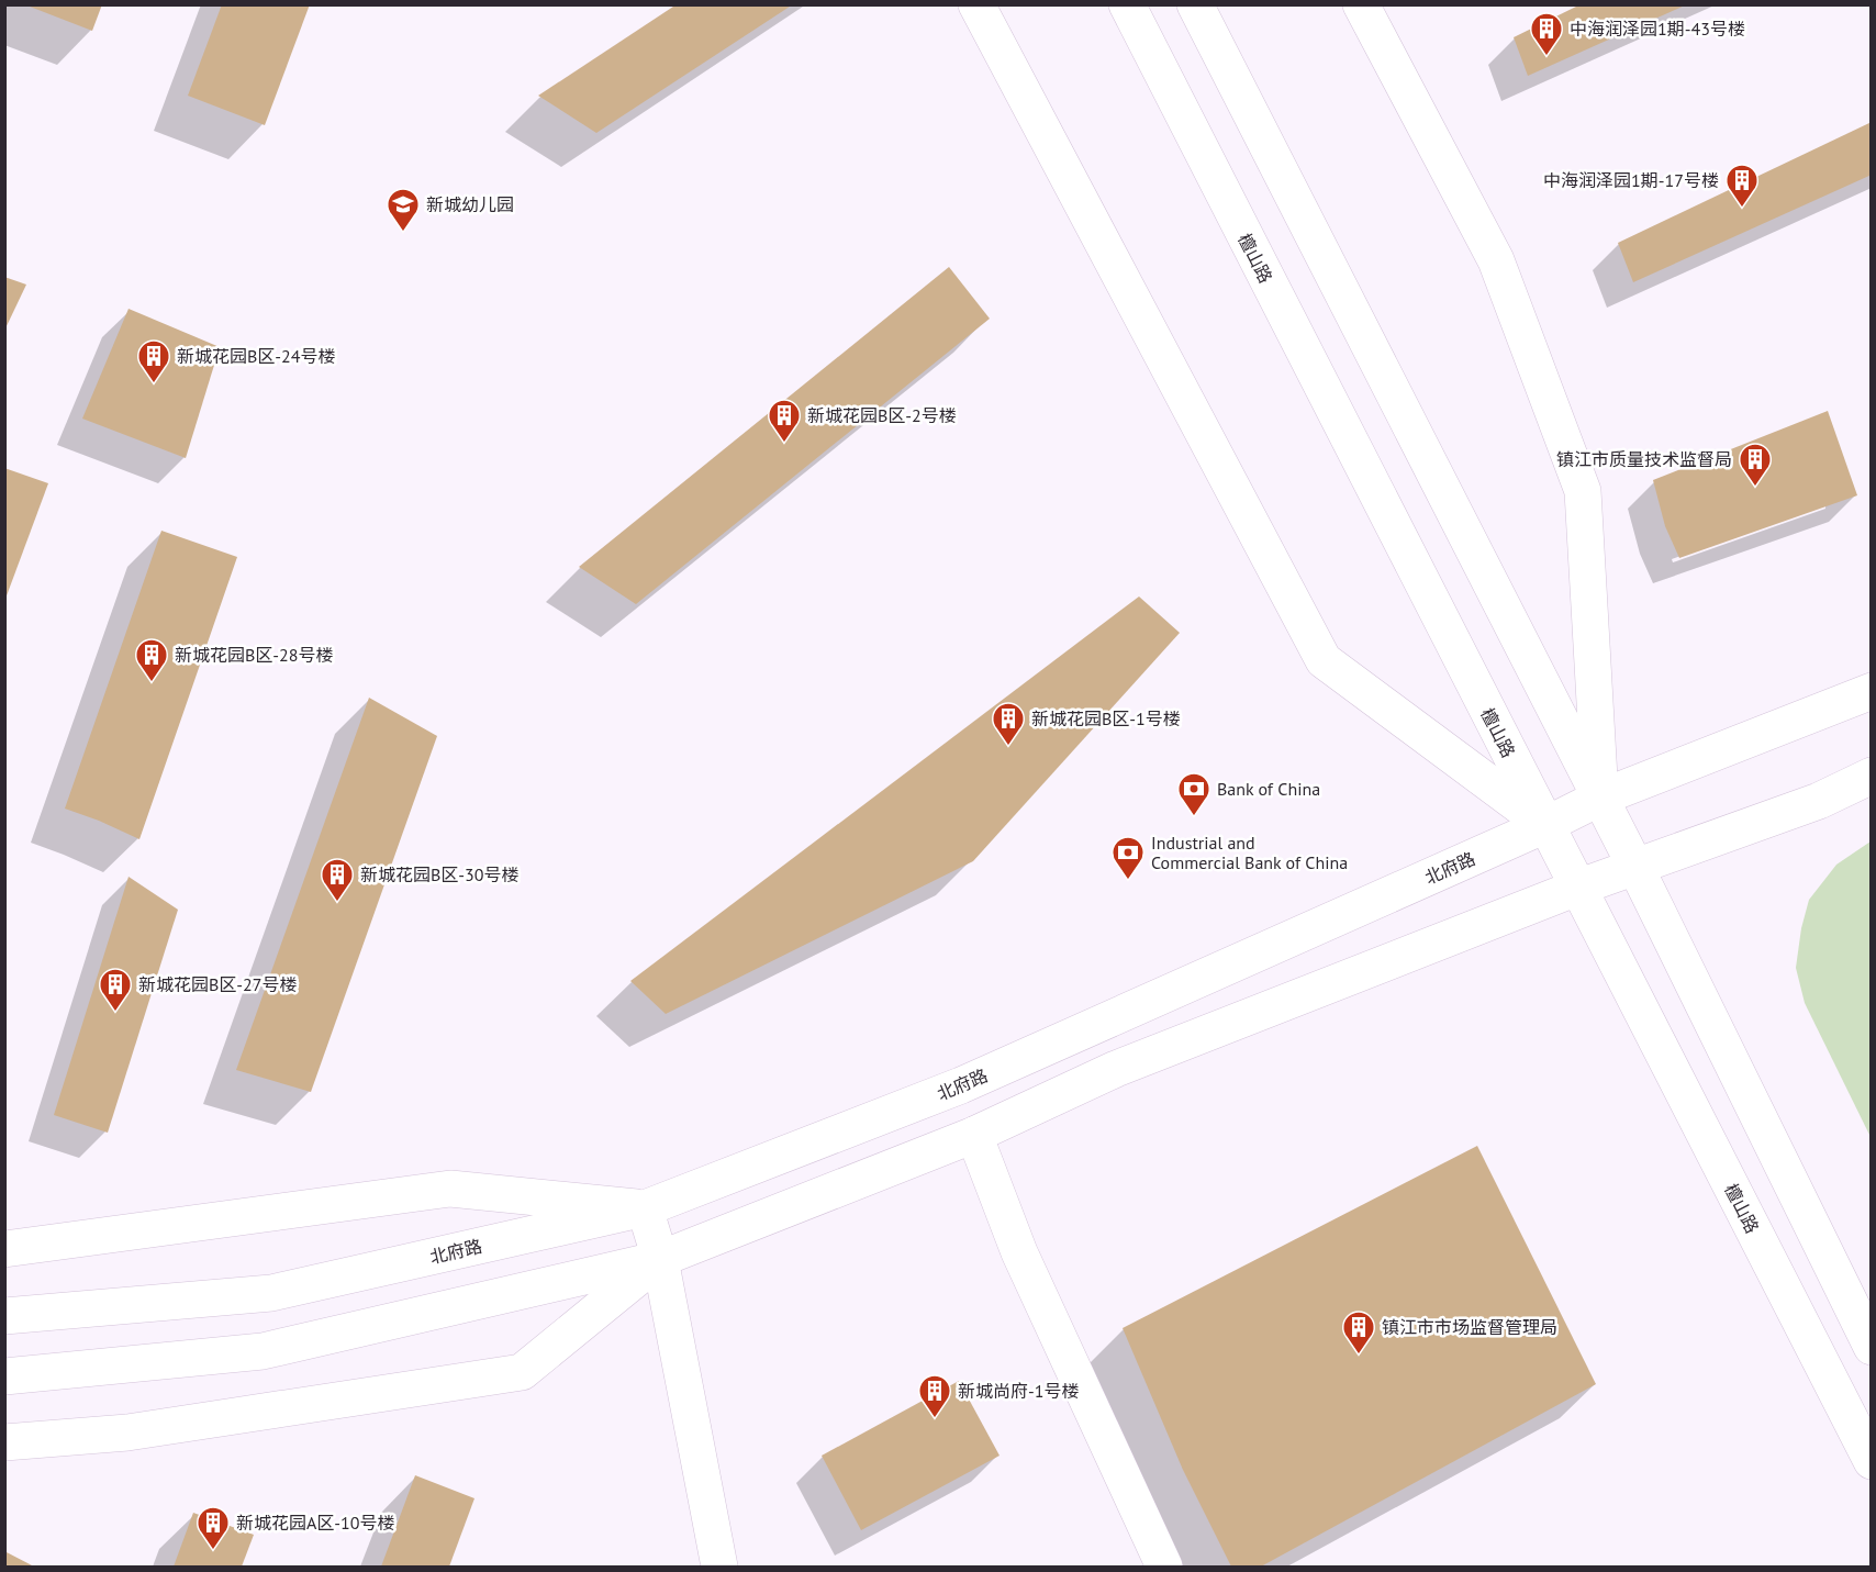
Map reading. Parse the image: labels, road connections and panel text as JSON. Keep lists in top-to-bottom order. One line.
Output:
{"streets":{"main road":["檀山路","北府路"]},"crossings":[["檀山路","北府路"]],"places":{"building":["中海润泽园1期-43号楼","中海润泽园1期-17号楼","新城花园B区-24号楼","新城花园B区-2号楼","镇江市质量技术监督局","新城花园B区-28号楼","新城花园B区-1号楼","新城花园B区-30号楼","新城花园B区-27号楼","镇江市市场监督管理局","新城尚府-1号楼","新城花园A区-10号楼"],"school or university":["新城幼儿园"],"bank":["Bank of China","Industrial and Commercial Bank of China"]}}
